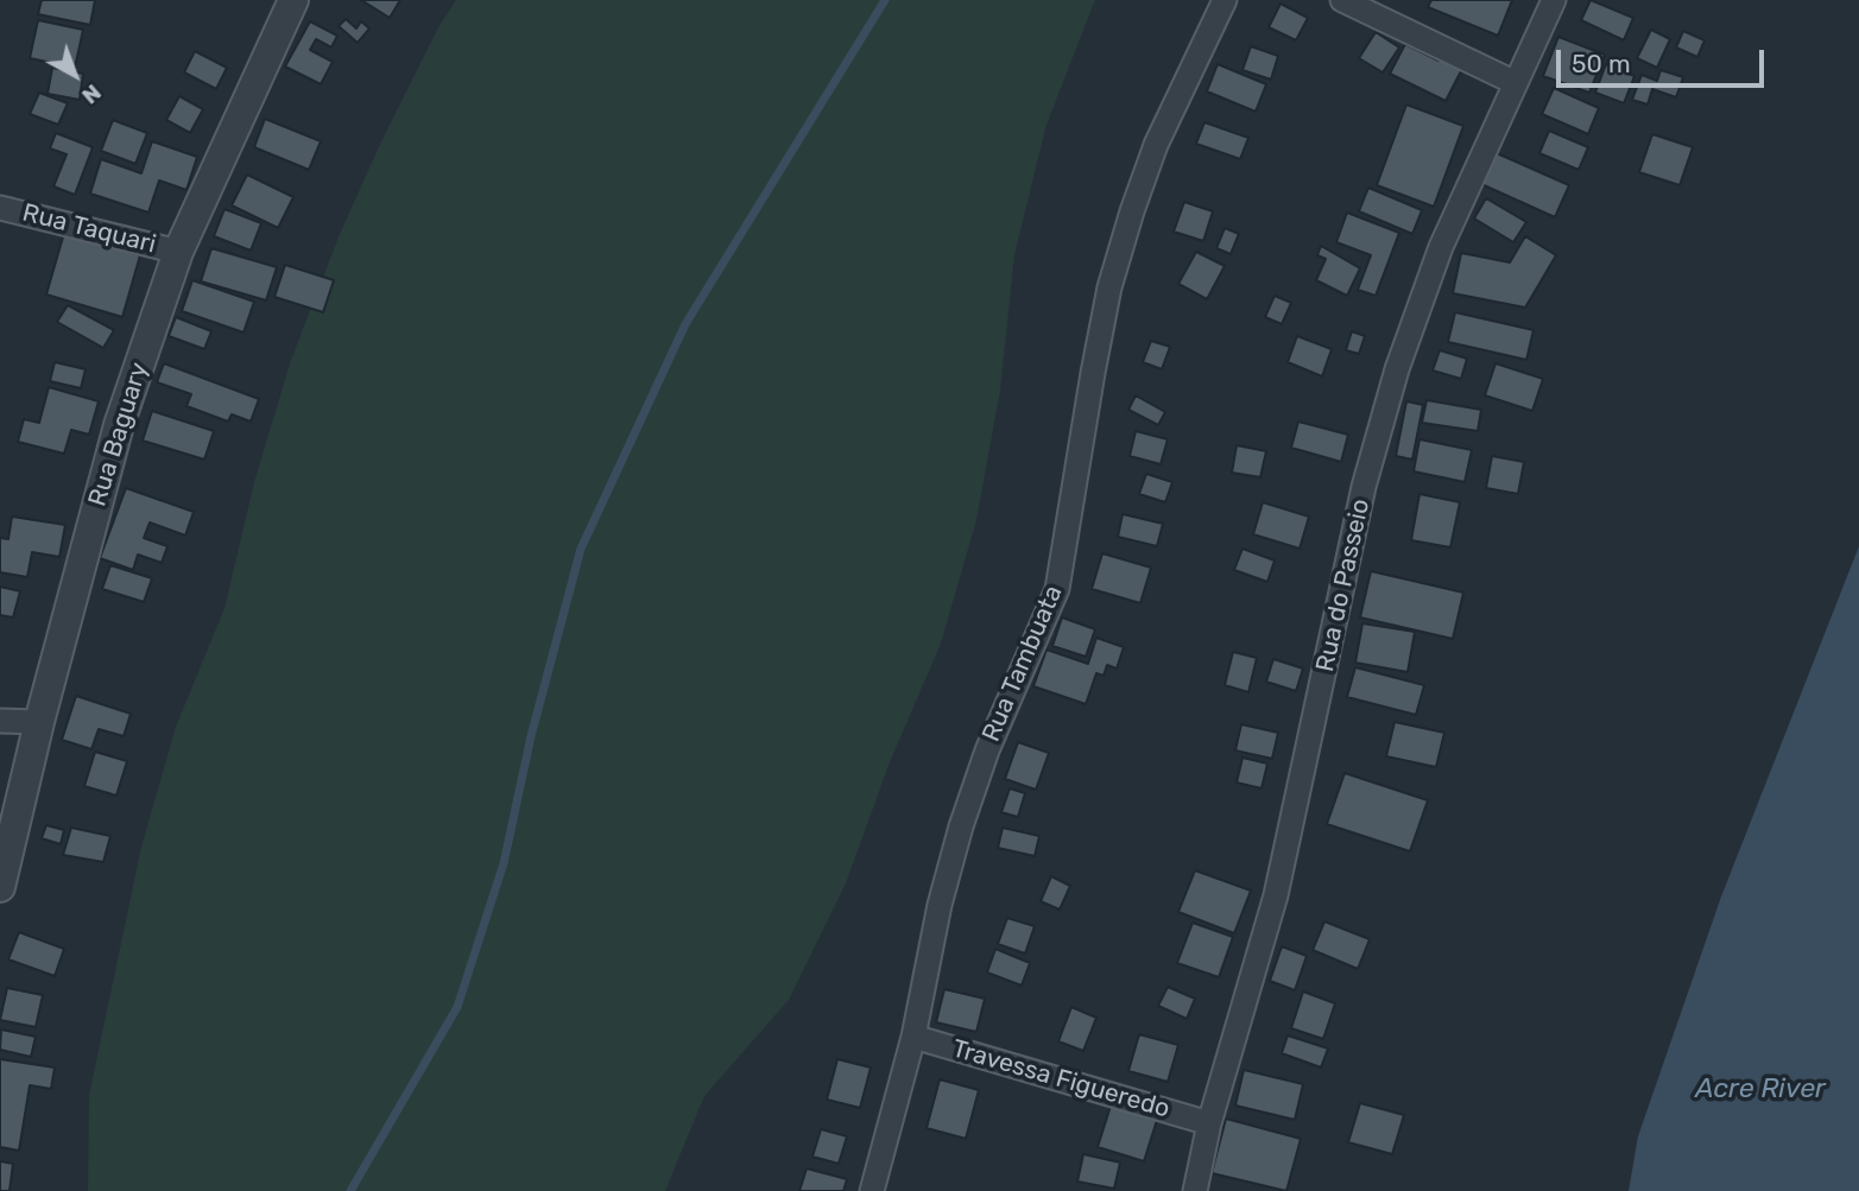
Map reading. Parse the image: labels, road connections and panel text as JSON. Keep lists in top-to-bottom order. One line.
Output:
{"streets":{"street":["Rua Taquari","Rua Baguary","Rua do Passeio","Rua Tambuata","Travessa Figueredo"]},"crossings":[["Rua Taquari","Rua Baguary"],["Rua do Passeio","Travessa Figueredo"],["Rua Tambuata","Travessa Figueredo"]],"water":["Acre River"],"scale_bar":"50 m","north":"bottom right"}
